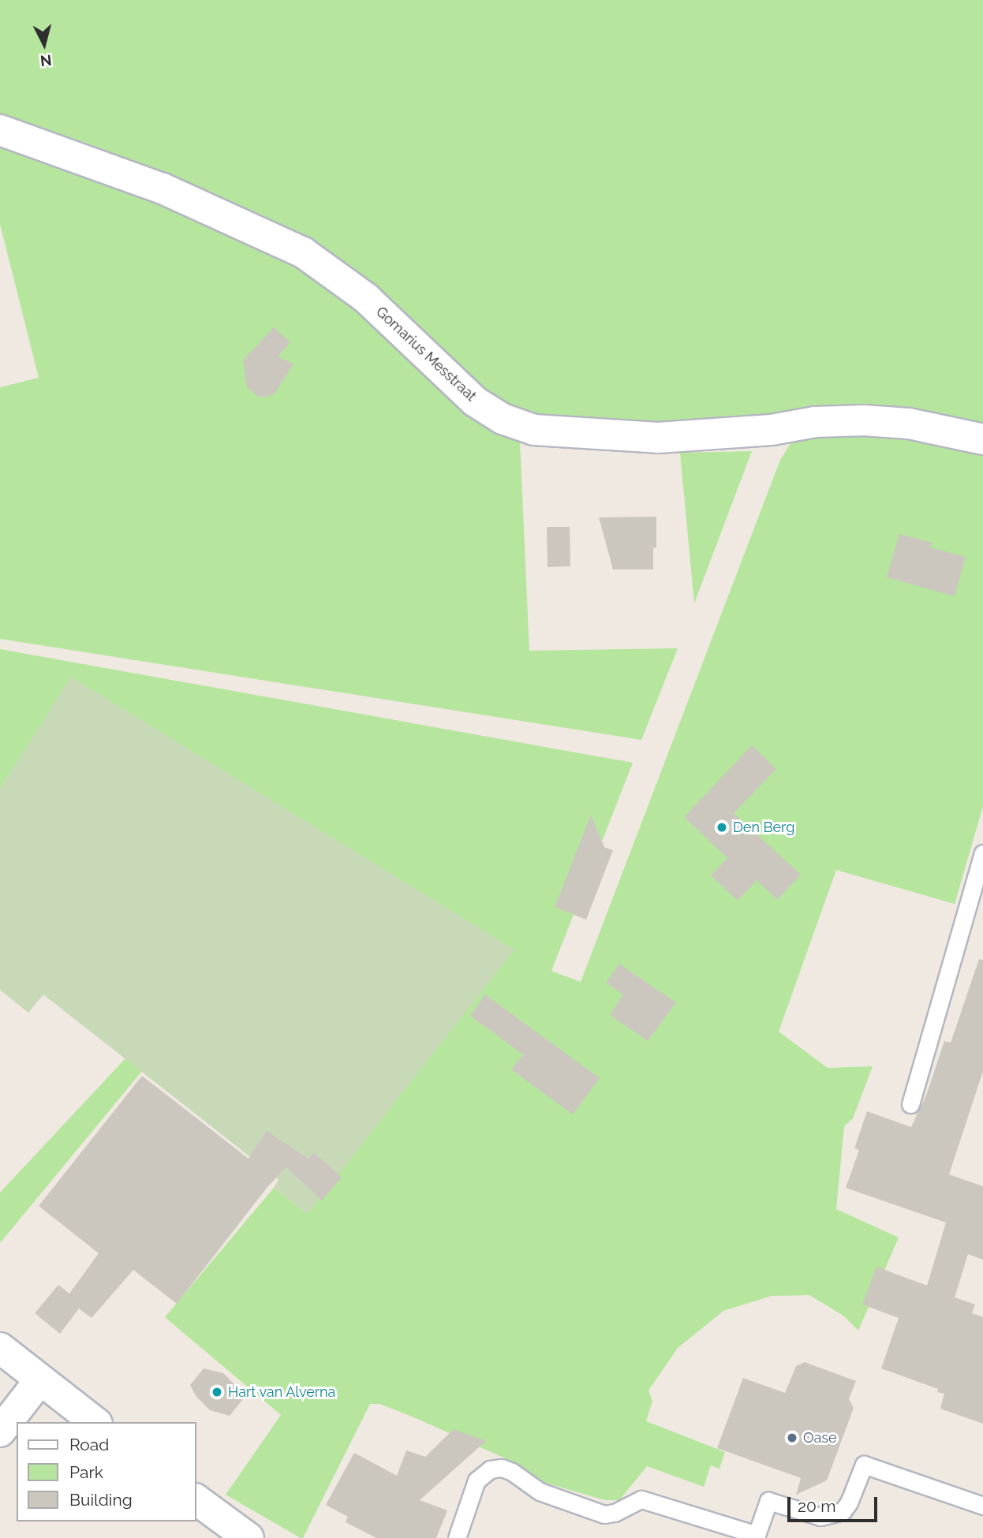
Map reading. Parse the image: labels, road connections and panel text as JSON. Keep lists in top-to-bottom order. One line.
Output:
{"streets":{"street":["Gomarius Messtraat"]},"places":["Den Berg","Hart van Alverna","Oase"],"legend":["Road","Park","Building"],"scale_bar":"20 m","north":"bottom"}
